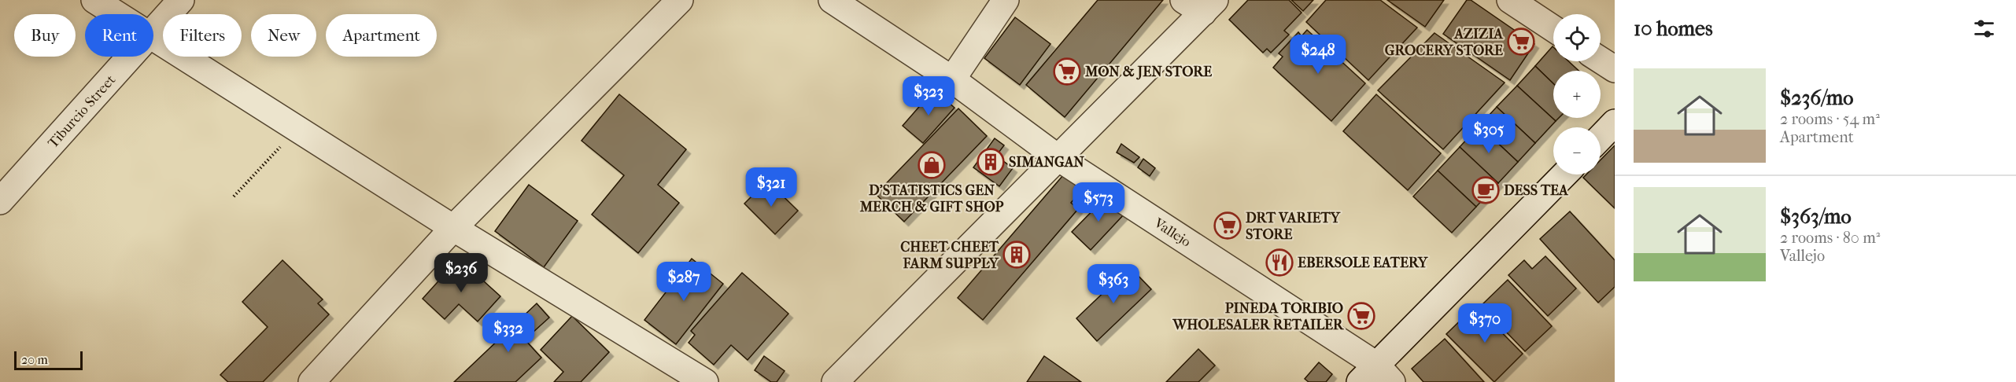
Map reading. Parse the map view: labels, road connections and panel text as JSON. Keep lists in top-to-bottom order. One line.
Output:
{"streets":{"street":["Tiburcio Street","Vallejo"]},"places":{"supermarket":["AZIZIA GROCERY STORE","MON & JEN STORE","DRT VARIETY STORE","PINEDA TORIBIO WHOLESALER RETAILER"],"building":["SIMANGAN","CHEET CHEET FARM SUPPLY"],"shop":["D'STATISTICS GEN MERCH & GIFT SHOP"],"cafe":["DESS TEA"],"restaurant":["EBERSOLE EATERY"]},"scale_bar":"20 m","page":{"heading":"10 homes","map_buttons":["+","−"],"chip":["Buy","Rent","Filters","New","Apartment"],"price":["$248","$323","$305","$321","$573","$236","$287","$363","$370","$332"],"list":[{"name":"$236/mo","note":"2 rooms · 54 m² · Apartment"},{"name":"$363/mo","note":"2 rooms · 80 m² · Vallejo"}],"scale":"20 m"}}
